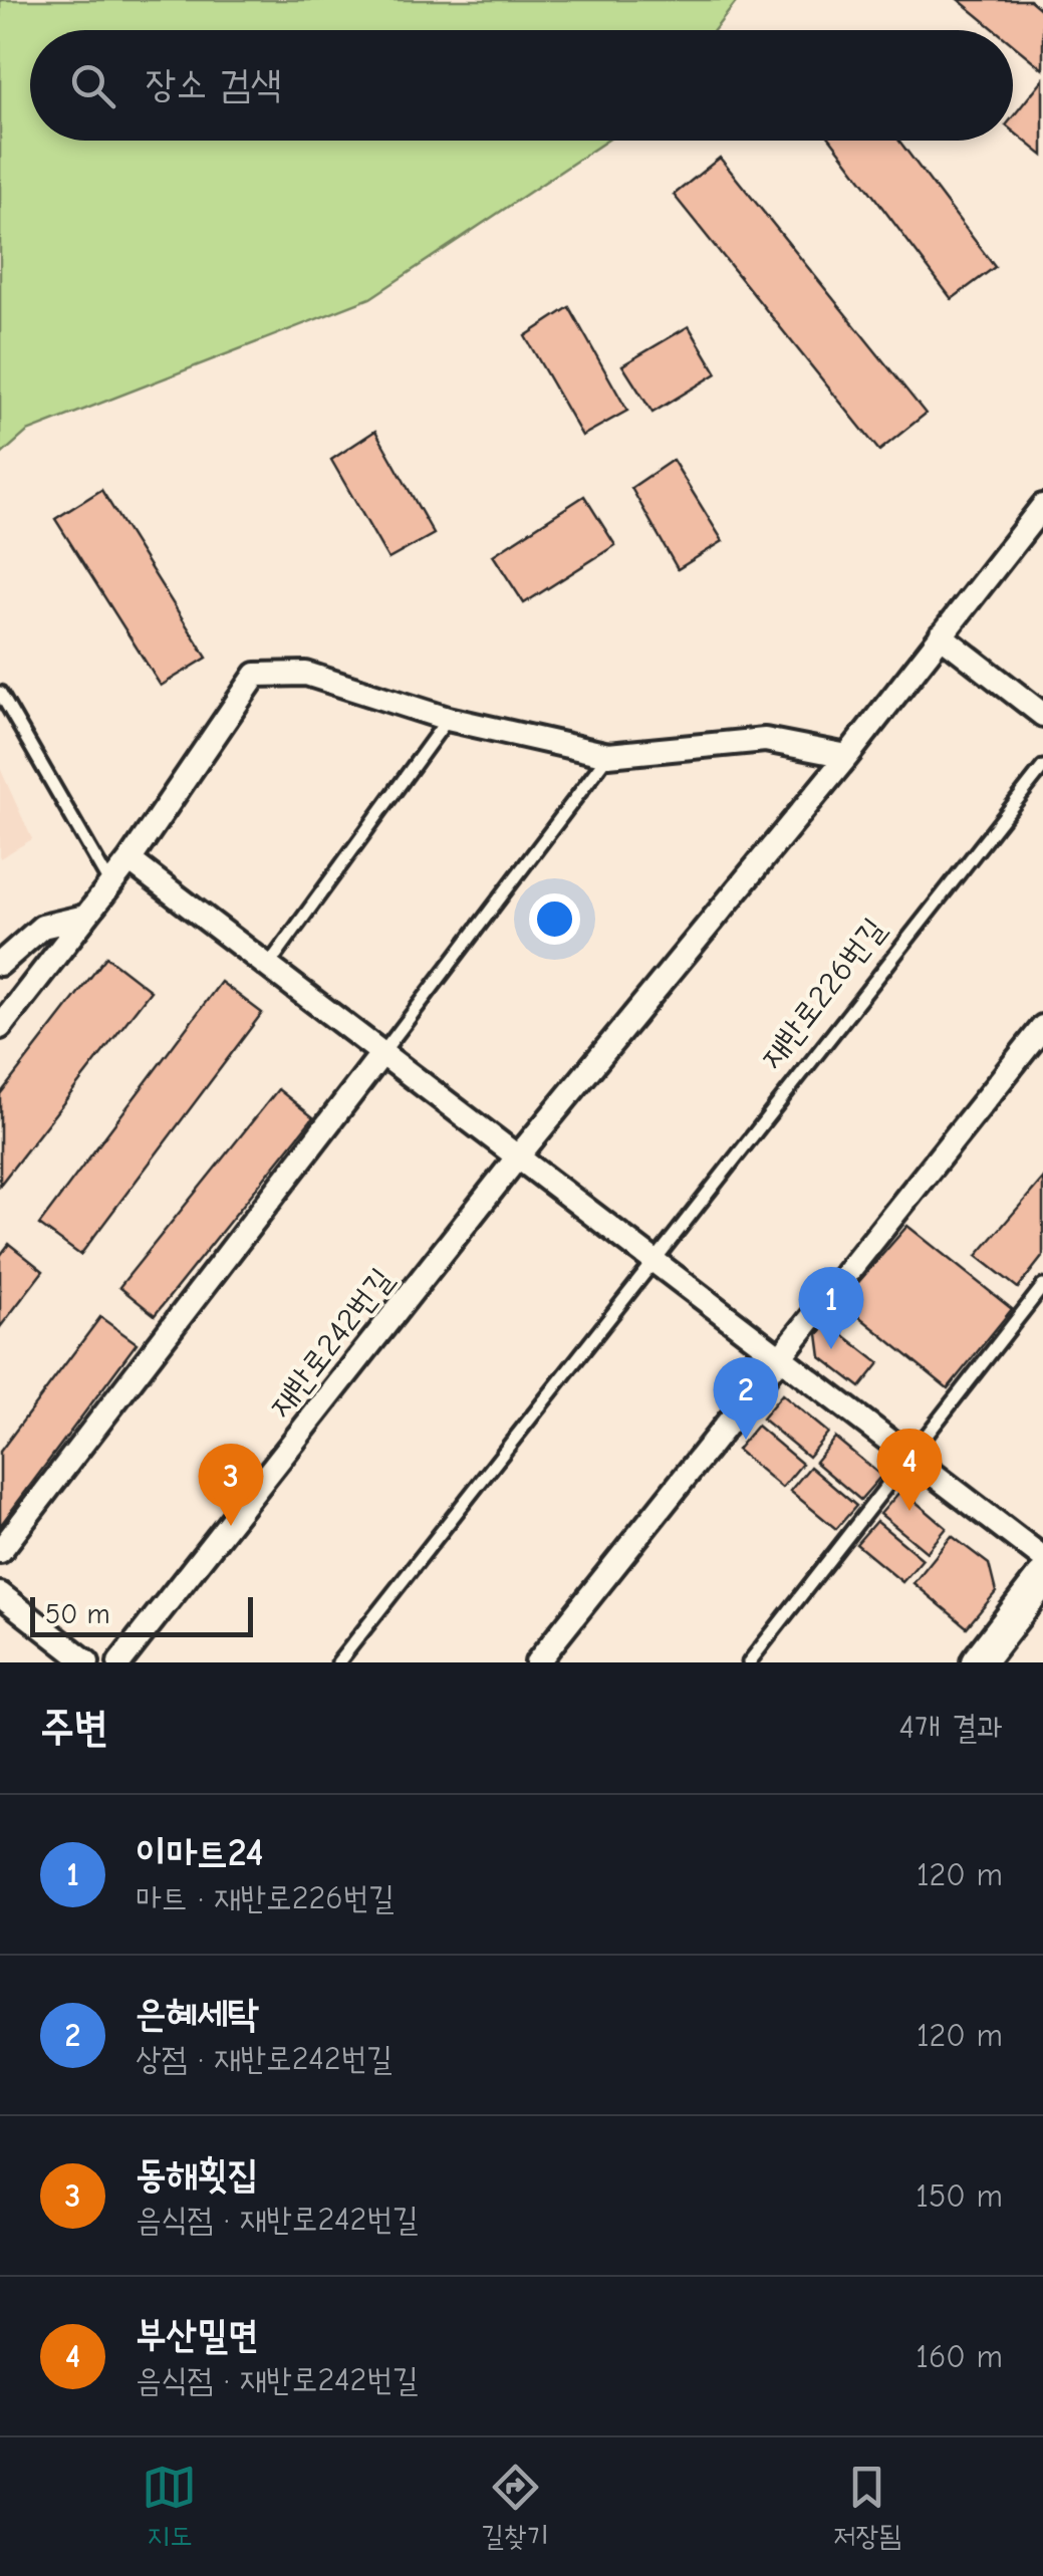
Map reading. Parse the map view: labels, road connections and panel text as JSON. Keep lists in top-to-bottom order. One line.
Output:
{"streets":{"street":["재반로242번길"],"lane":["재반로226번길"]},"scale_bar":"50 m","page":{"search":"장소 검색","pins":["1","2","4","3"],"scale":"50 m","heading":["주변","4개 결과"],"list":[{"mark":"1","name":"이마트24","note":"마트 · 재반로226번길","value":"120 m"},{"mark":"2","name":"은혜세탁","note":"상점 · 재반로242번길","value":"120 m"},{"mark":"3","name":"동해횟집","note":"음식점 · 재반로242번길","value":"150 m"},{"mark":"4","name":"부산밀면","note":"음식점 · 재반로242번길","value":"160 m"}],"nav":["지도","길찾기","저장됨"]}}
